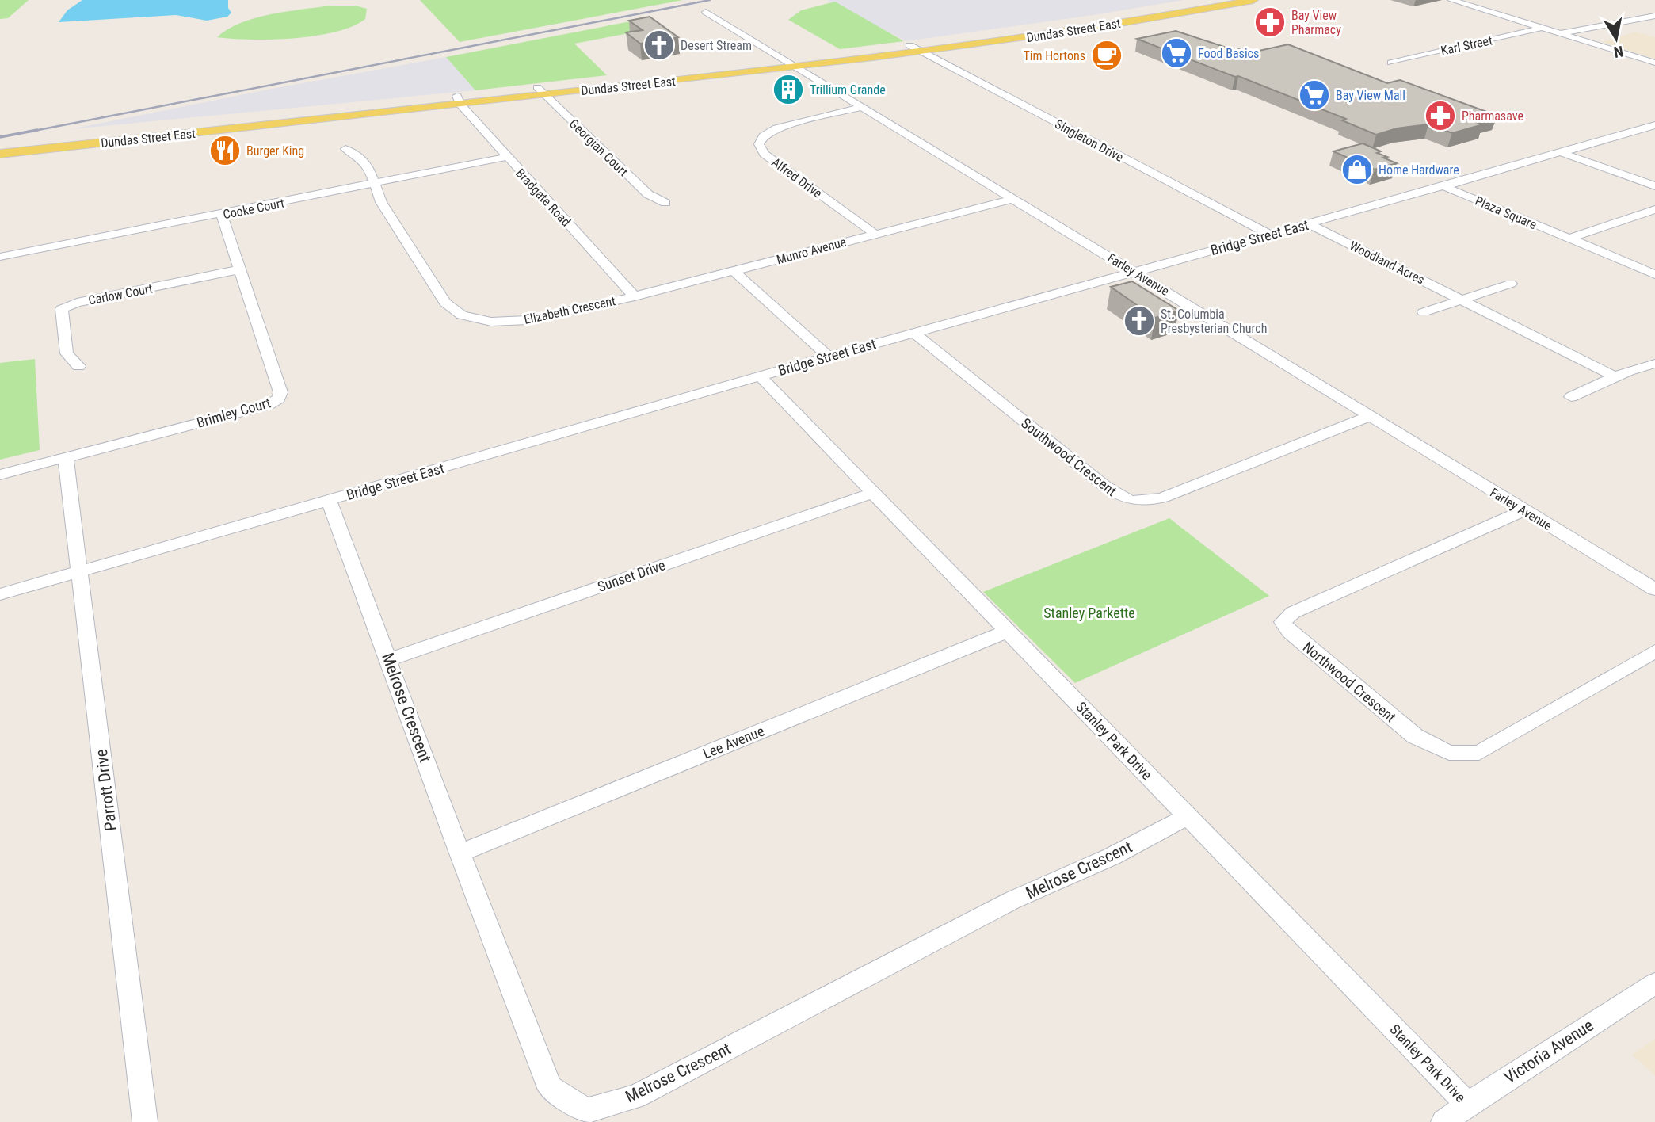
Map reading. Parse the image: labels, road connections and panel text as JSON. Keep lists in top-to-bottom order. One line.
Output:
{"streets":{"main road":["Dundas Street East"],"street":["Karl Street","Singleton Drive","Georgian Court","Alfred Drive","Bradgate Road","Cooke Court","Plaza Square","Bridge Street East","Munro Avenue","Woodland Acres","Farley Avenue","Carlow Court","Elizabeth Crescent","Brimley Court","Southwood Crescent","Sunset Drive","Northwood Crescent","Melrose Crescent","Stanley Park Drive","Lee Avenue","Parrott Drive","Victoria Avenue"]},"crossings":[["Dundas Street East","Singleton Drive"],["Dundas Street East","Georgian Court"],["Dundas Street East","Bradgate Road"],["Dundas Street East","Farley Avenue"],["Singleton Drive","Bridge Street East"],["Alfred Drive","Munro Avenue"],["Alfred Drive","Farley Avenue"],["Bradgate Road","Cooke Court"],["Bradgate Road","Elizabeth Crescent"],["Cooke Court","Elizabeth Crescent"],["Cooke Court","Brimley Court"],["Plaza Square","Bridge Street East"],["Bridge Street East","Woodland Acres"],["Bridge Street East","Farley Avenue"],["Bridge Street East","Southwood Crescent"],["Bridge Street East","Melrose Crescent"],["Bridge Street East","Stanley Park Drive"],["Bridge Street East","Parrott Drive"],["Munro Avenue","Farley Avenue"],["Munro Avenue","Elizabeth Crescent"],["Farley Avenue","Southwood Crescent"],["Farley Avenue","Northwood Crescent"],["Carlow Court","Brimley Court"],["Brimley Court","Parrott Drive"],["Sunset Drive","Melrose Crescent"],["Sunset Drive","Stanley Park Drive"],["Melrose Crescent","Stanley Park Drive"],["Melrose Crescent","Lee Avenue"],["Stanley Park Drive","Lee Avenue"],["Stanley Park Drive","Victoria Avenue"]],"parks":["Stanley Parkette"],"places":{"pharmacy":["Bay View Pharmacy","Pharmasave"],"church":["Desert Stream","St. Columbia Presbysterian Church"],"supermarket":["Food Basics","Bay View Mall"],"cafe":["Tim Hortons"],"building":["Trillium Grande"],"restaurant":["Burger King"],"shop":["Home Hardware"]},"north":"bottom"}
